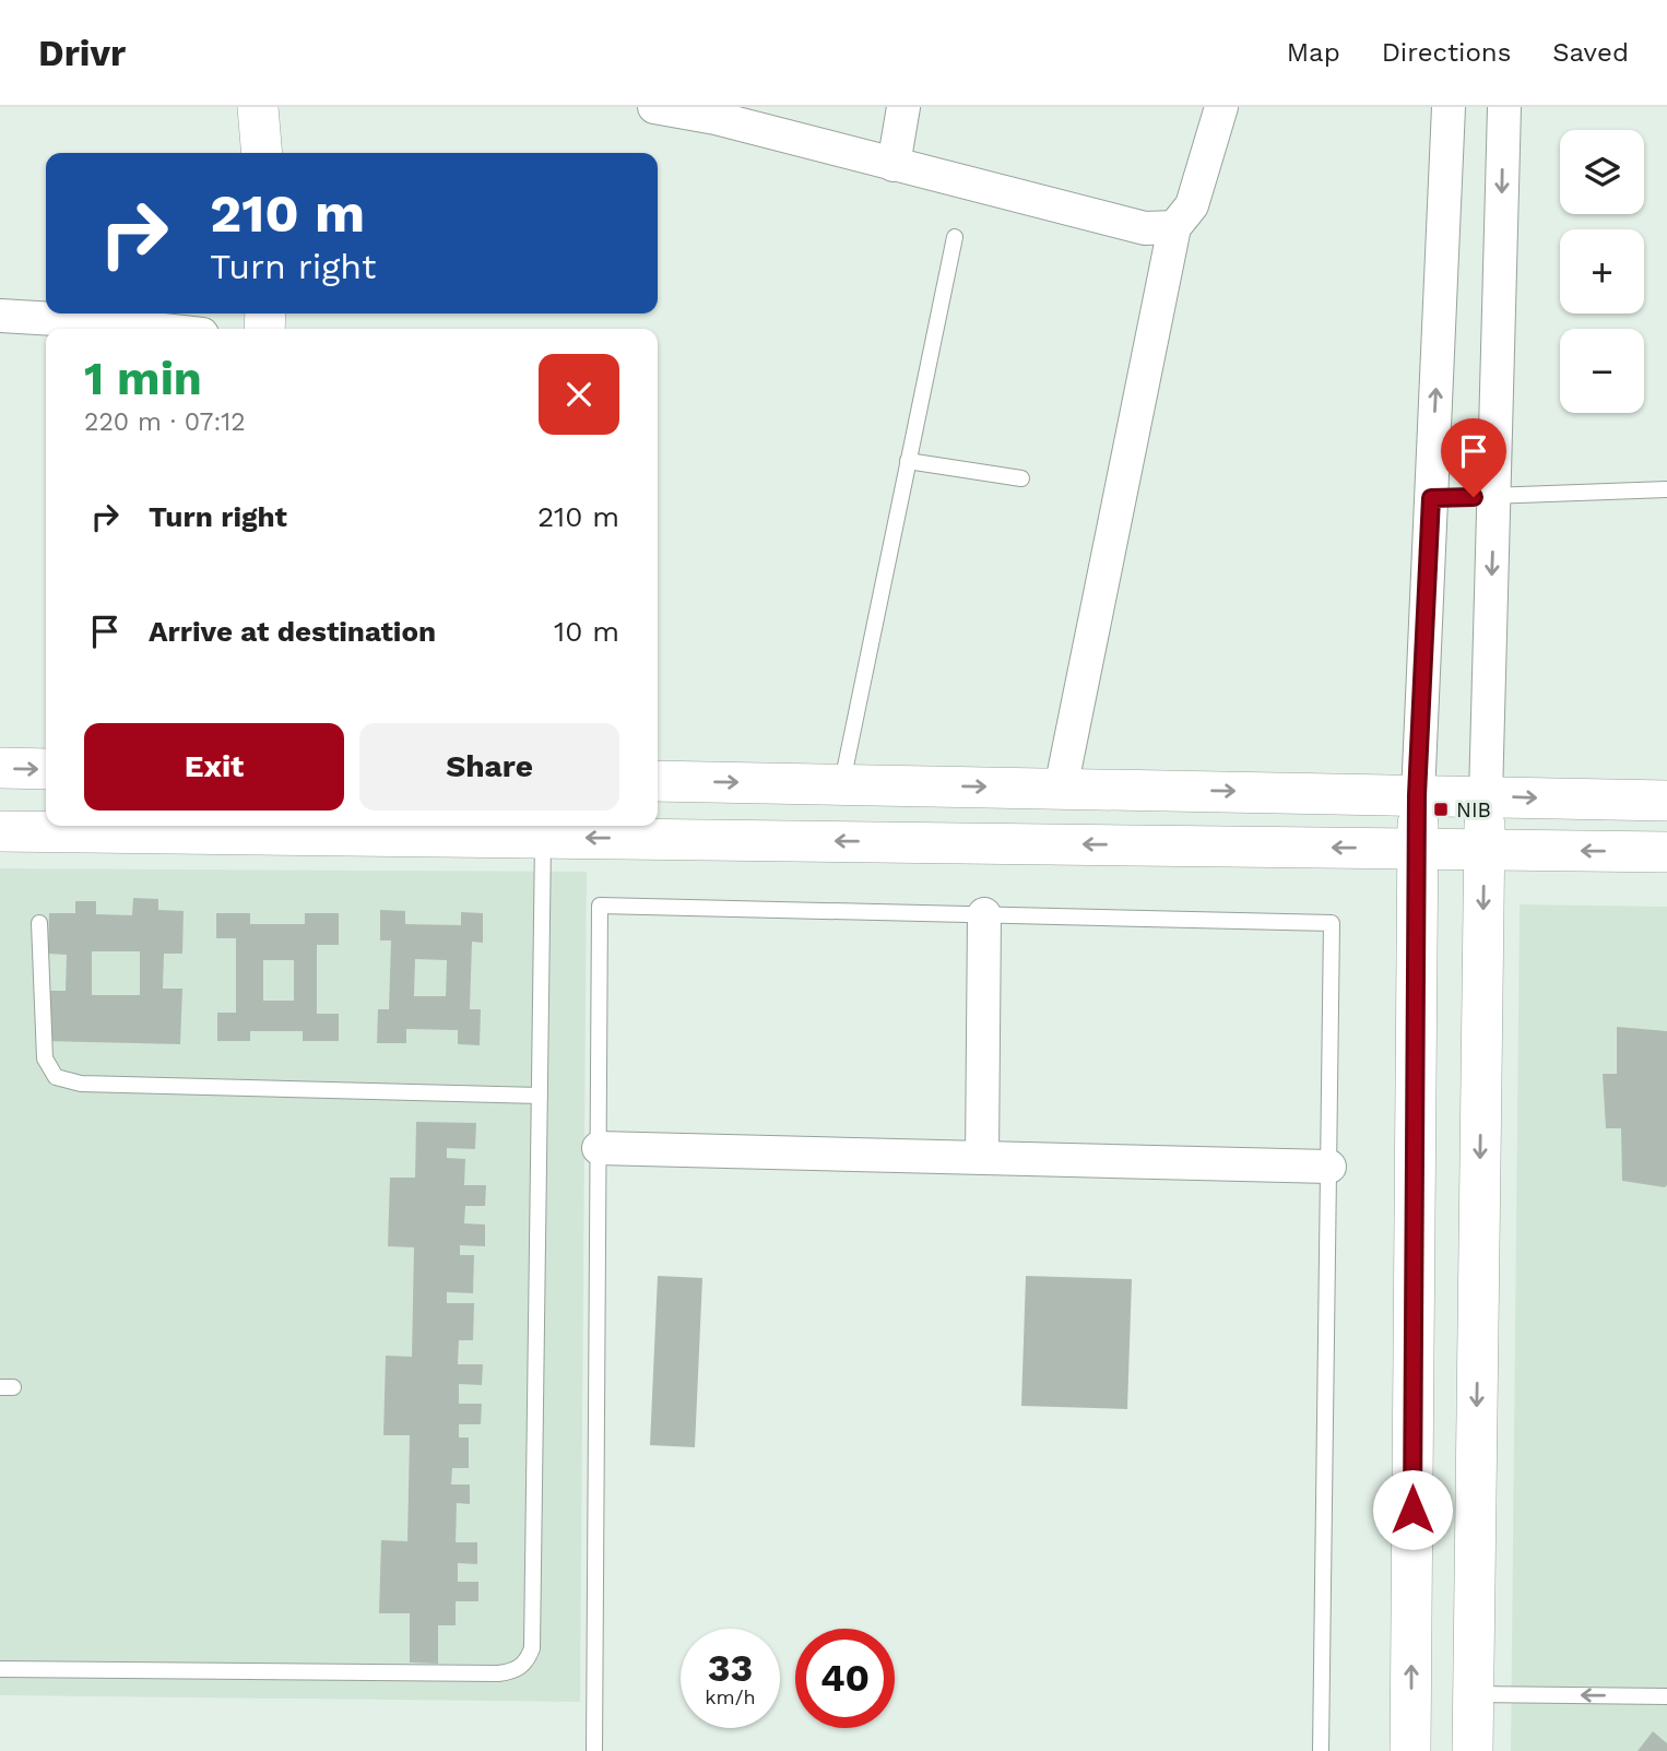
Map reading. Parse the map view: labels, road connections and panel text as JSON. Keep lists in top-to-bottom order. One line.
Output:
{"places":{"transit":["NIB"]},"page":{"header":"Drivr","nav":["Map","Directions","Saved"],"map_buttons":["+","−"],"turn":["210 m","Turn right"],"heading":["1 min","220 m · 07:12"],"list":[{"name":"Turn right","value":"210 m"},{"name":"Arrive at destination","value":"10 m"}],"buttons":["Exit","Share"],"speed":"33 km/h","limit":"40"}}
